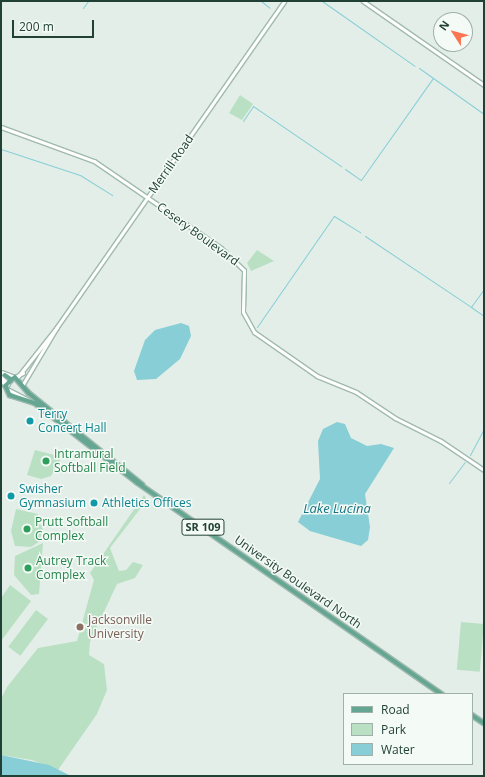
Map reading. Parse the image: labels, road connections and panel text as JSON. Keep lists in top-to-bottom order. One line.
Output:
{"streets":{"main road":["Merrill Road","Cesery Boulevard","SR 109","University Boulevard North"]},"crossings":[["Merrill Road","Cesery Boulevard"],["Merrill Road","SR 109"],["Merrill Road","University Boulevard North"],["SR 109","University Boulevard North"]],"water":["Lake Lucina"],"places":["Terry Concert Hall","Intramural Softball Field","Swisher Gymnasium","Athletics Offices","Prutt Softball Complex","Autrey Track Complex","Jacksonville University"],"legend":["Road","Park","Water"],"scale_bar":"200 m","north":"top left"}
